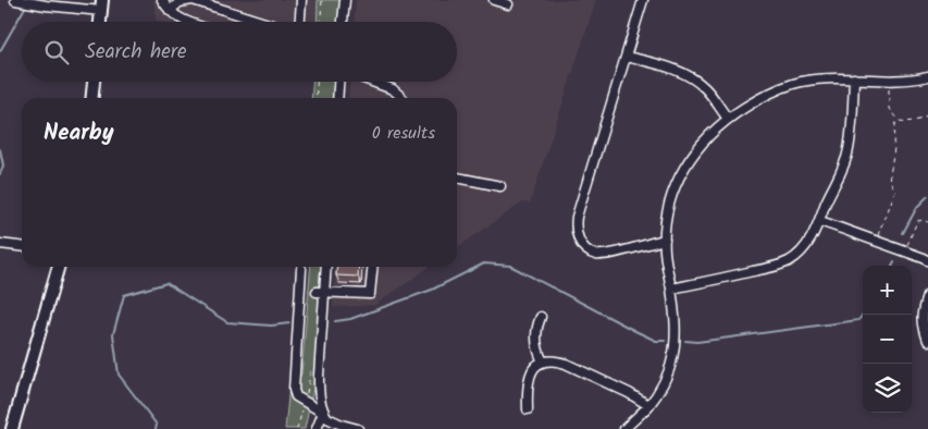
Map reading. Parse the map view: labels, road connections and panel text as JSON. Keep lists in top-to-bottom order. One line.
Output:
{"page":{"search":"Search here","heading":["Nearby","0 results"],"map_buttons":["+","−"]}}
